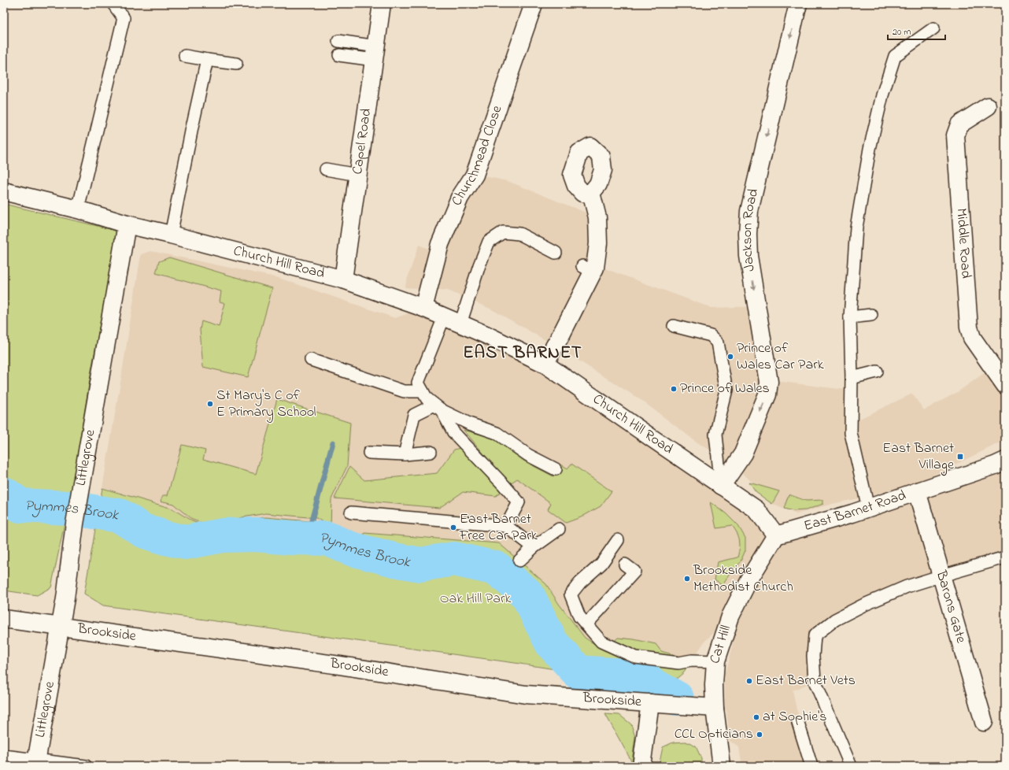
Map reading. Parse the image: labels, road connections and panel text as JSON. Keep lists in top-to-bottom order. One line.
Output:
{"streets":{"street":["Capel Road","Churchmead Close","Jackson Road","Middle Road","Church Hill Road","Littlegrove","East Barnet Road","Barons Gate","Brookside","Cat Hill"]},"crossings":[["Capel Road","Church Hill Road"],["Churchmead Close","Church Hill Road"],["Jackson Road","Church Hill Road"],["Church Hill Road","Littlegrove"],["Littlegrove","Brookside"],["East Barnet Road","Barons Gate"],["East Barnet Road","Cat Hill"],["Brookside","Cat Hill"]],"one_way":["Jackson Road"],"districts":["EAST BARNET"],"water":["Pymmes Brook"],"parks":["Oak Hill Park"],"places":{"other":["Prince of Wales Car Park","Prince of Wales","St Mary's C of E Primary School","East Barnet Free Car Park","Brookside Methodist Church","East Barnet Vets","at Sophie's","CCL Opticians"],"transit":["East Barnet Village"]},"scale_bar":"20 m"}
